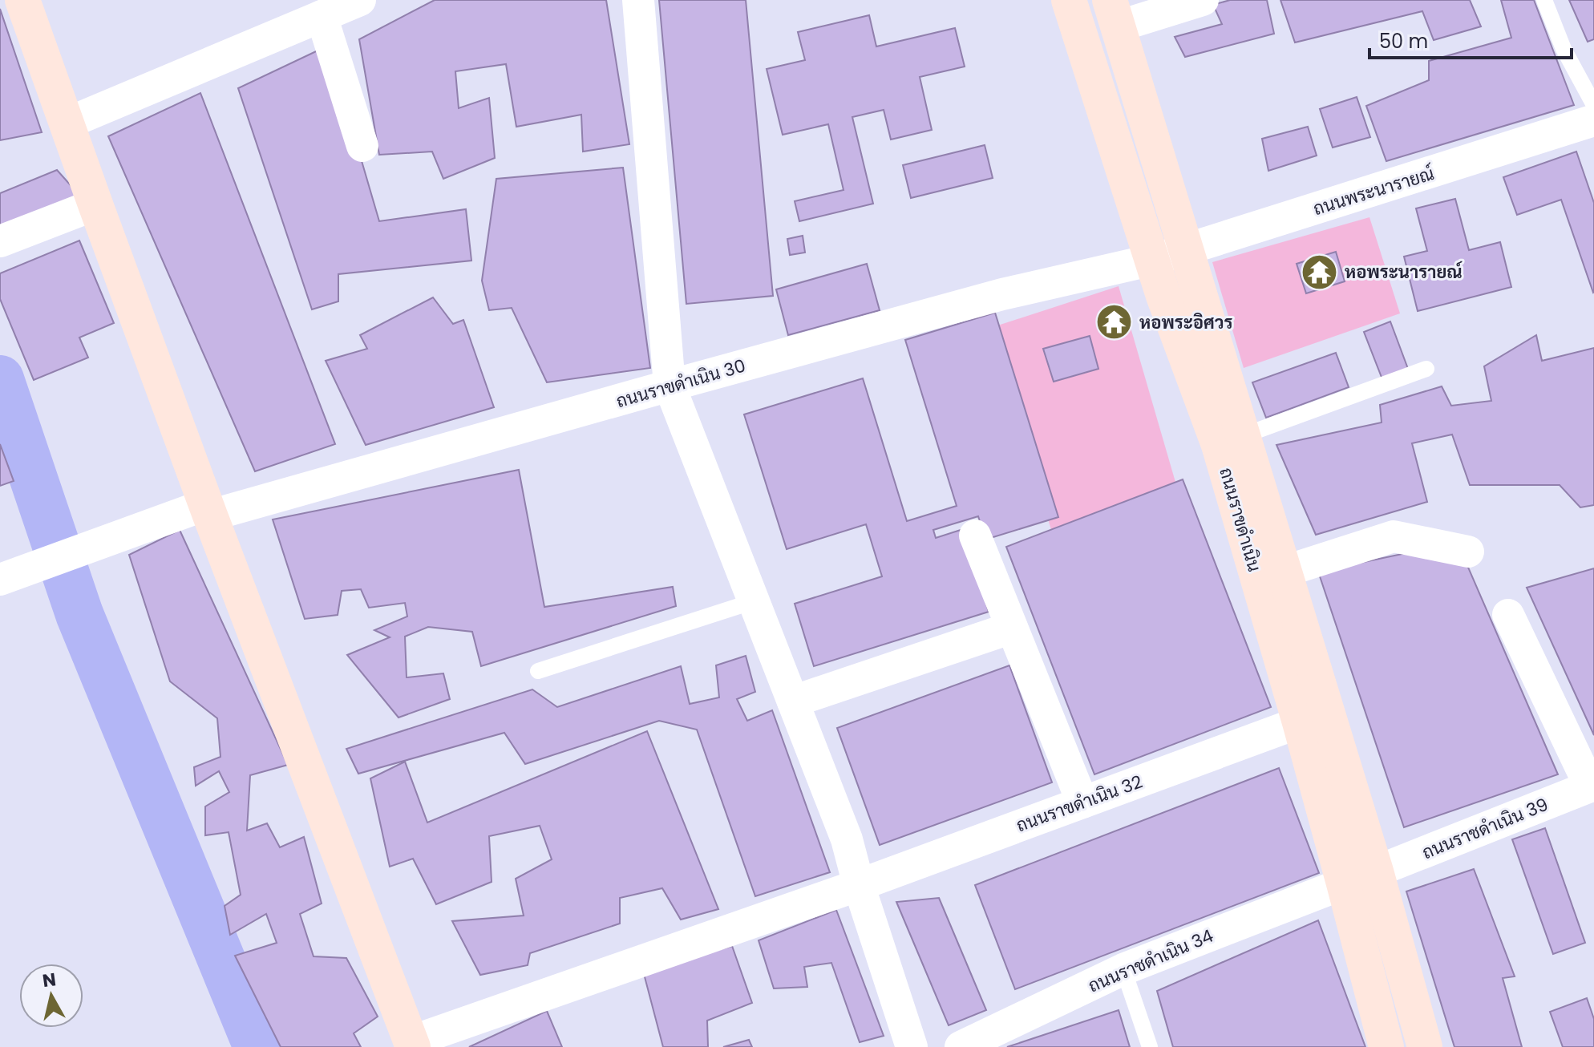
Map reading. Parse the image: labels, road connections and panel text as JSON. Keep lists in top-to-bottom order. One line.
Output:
{"streets":{"main road":["ถนนราขดำเนิน"],"street":["ถนนพระนารายณ์","ถนนราขดำเนิน 30","ถนนราขดำเนิน 32","ถนนราชดำเนิน 39","ถนนราชดำเนิน 34"]},"crossings":[["ถนนพระนารายณ์","ถนนราขดำเนิน 30"],["ถนนพระนารายณ์","ถนนราขดำเนิน"],["ถนนราขดำเนิน 30","ถนนราขดำเนิน"],["ถนนราขดำเนิน","ถนนราขดำเนิน 32"],["ถนนราขดำเนิน","ถนนราชดำเนิน 39"],["ถนนราขดำเนิน","ถนนราชดำเนิน 34"],["ถนนราชดำเนิน 39","ถนนราชดำเนิน 34"]],"places":{"temple":["หอพระนารายณ์","หอพระอิศวร"]},"scale_bar":"50 m","north":"top"}
